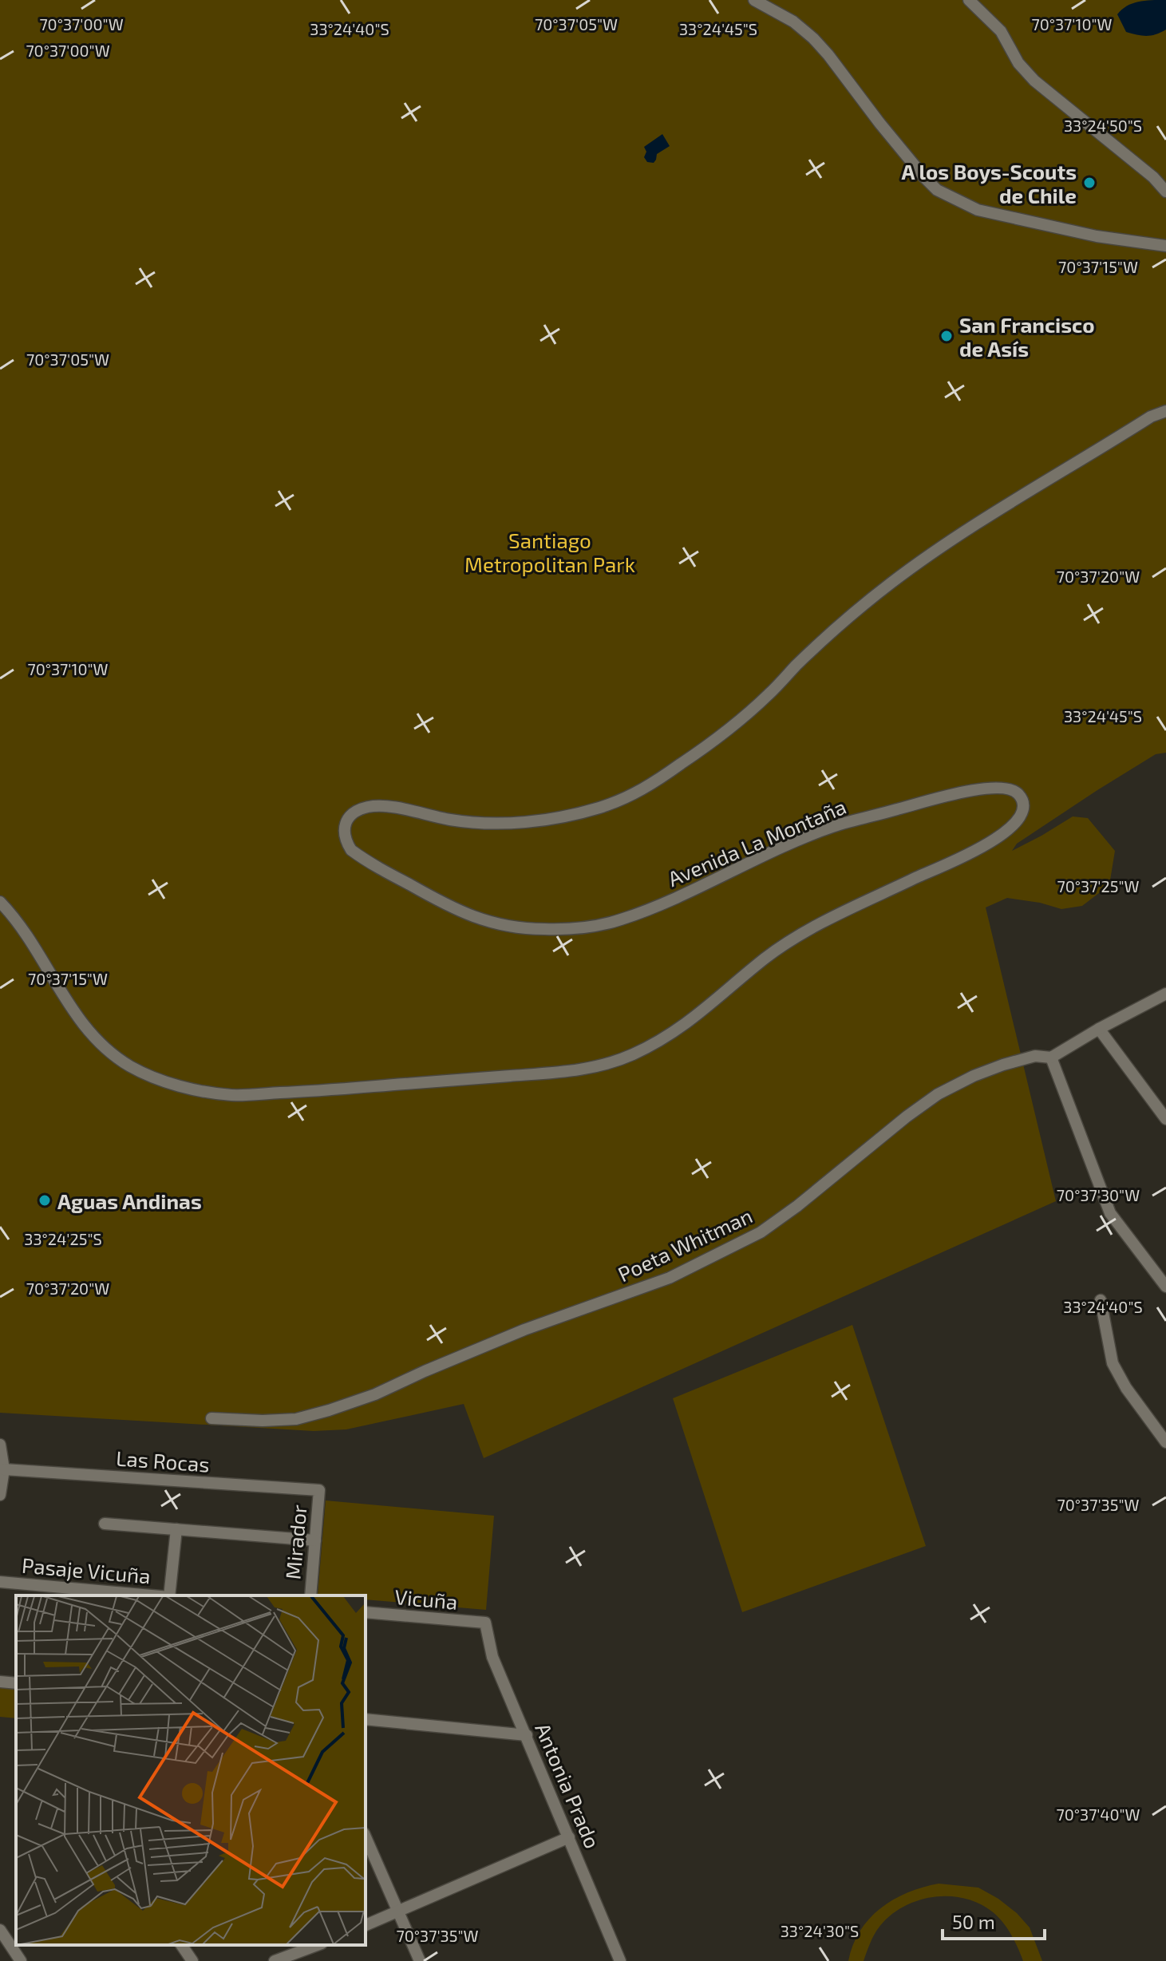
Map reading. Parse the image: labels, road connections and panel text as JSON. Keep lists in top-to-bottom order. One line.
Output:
{"streets":{"street":["Avenida La Montaña","Poeta Whitman","Las Rocas","Mirador","Pasaje Vicuña","Vicuña","Antonia Prado"]},"crossings":[["Las Rocas","Mirador"],["Vicuña","Antonia Prado"]],"parks":["Santiago Metropolitan Park"],"places":["A los Boys-Scouts de Chile","San Francisco de Asís","Aguas Andinas"],"scale_bar":"50 m","coordinates":["70°37'00\"W","70°37'05\"W","70°37'10\"W","33°24'40\"S","33°24'45\"S","33°24'50\"S","70°37'15\"W","70°37'20\"W","70°37'25\"W","70°37'30\"W","33°24'25\"S","70°37'35\"W","70°37'40\"W","33°24'30\"S"]}
